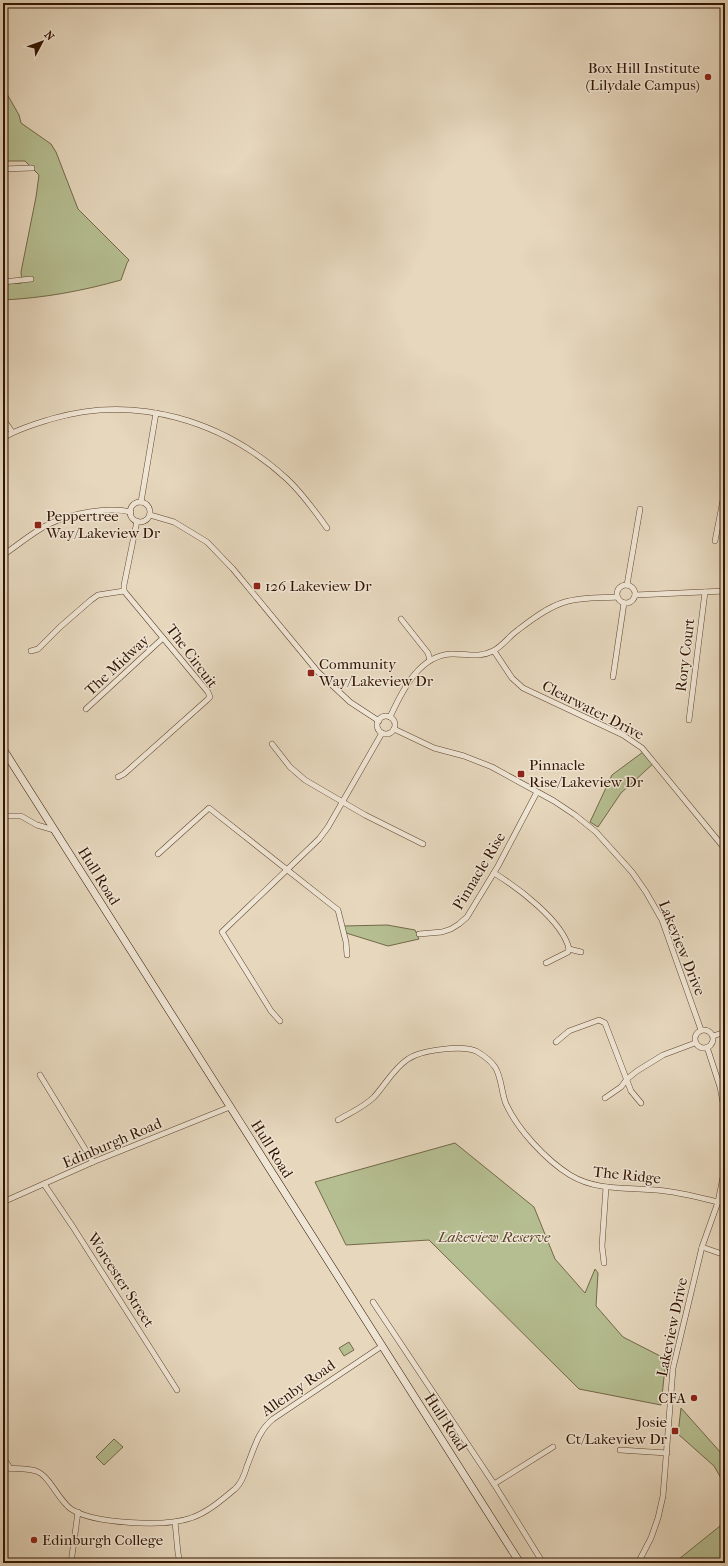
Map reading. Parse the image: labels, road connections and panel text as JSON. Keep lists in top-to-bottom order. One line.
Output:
{"streets":{"main road":["Hull Road"],"street":["Rory Court","The Circuit","The Midway","Clearwater Drive","Pinnacle Rise","Lakeview Drive","Edinburgh Road","The Ridge","Worcester Street","Allenby Road"]},"crossings":[["The Circuit","The Midway"],["Pinnacle Rise","Lakeview Drive"],["Hull Road","Edinburgh Road"],["Hull Road","Allenby Road"],["Lakeview Drive","The Ridge"],["Edinburgh Road","Worcester Street"]],"parks":["Lakeview Reserve"],"places":{"other":["Box Hill Institute (Lilydale Campus)","CFA","Edinburgh College"],"transit":["Peppertree Way/Lakeview Dr","126 Lakeview Dr","Community Way/Lakeview Dr","Pinnacle Rise/Lakeview Dr","Josie Ct/Lakeview Dr"]},"north":"top right"}
